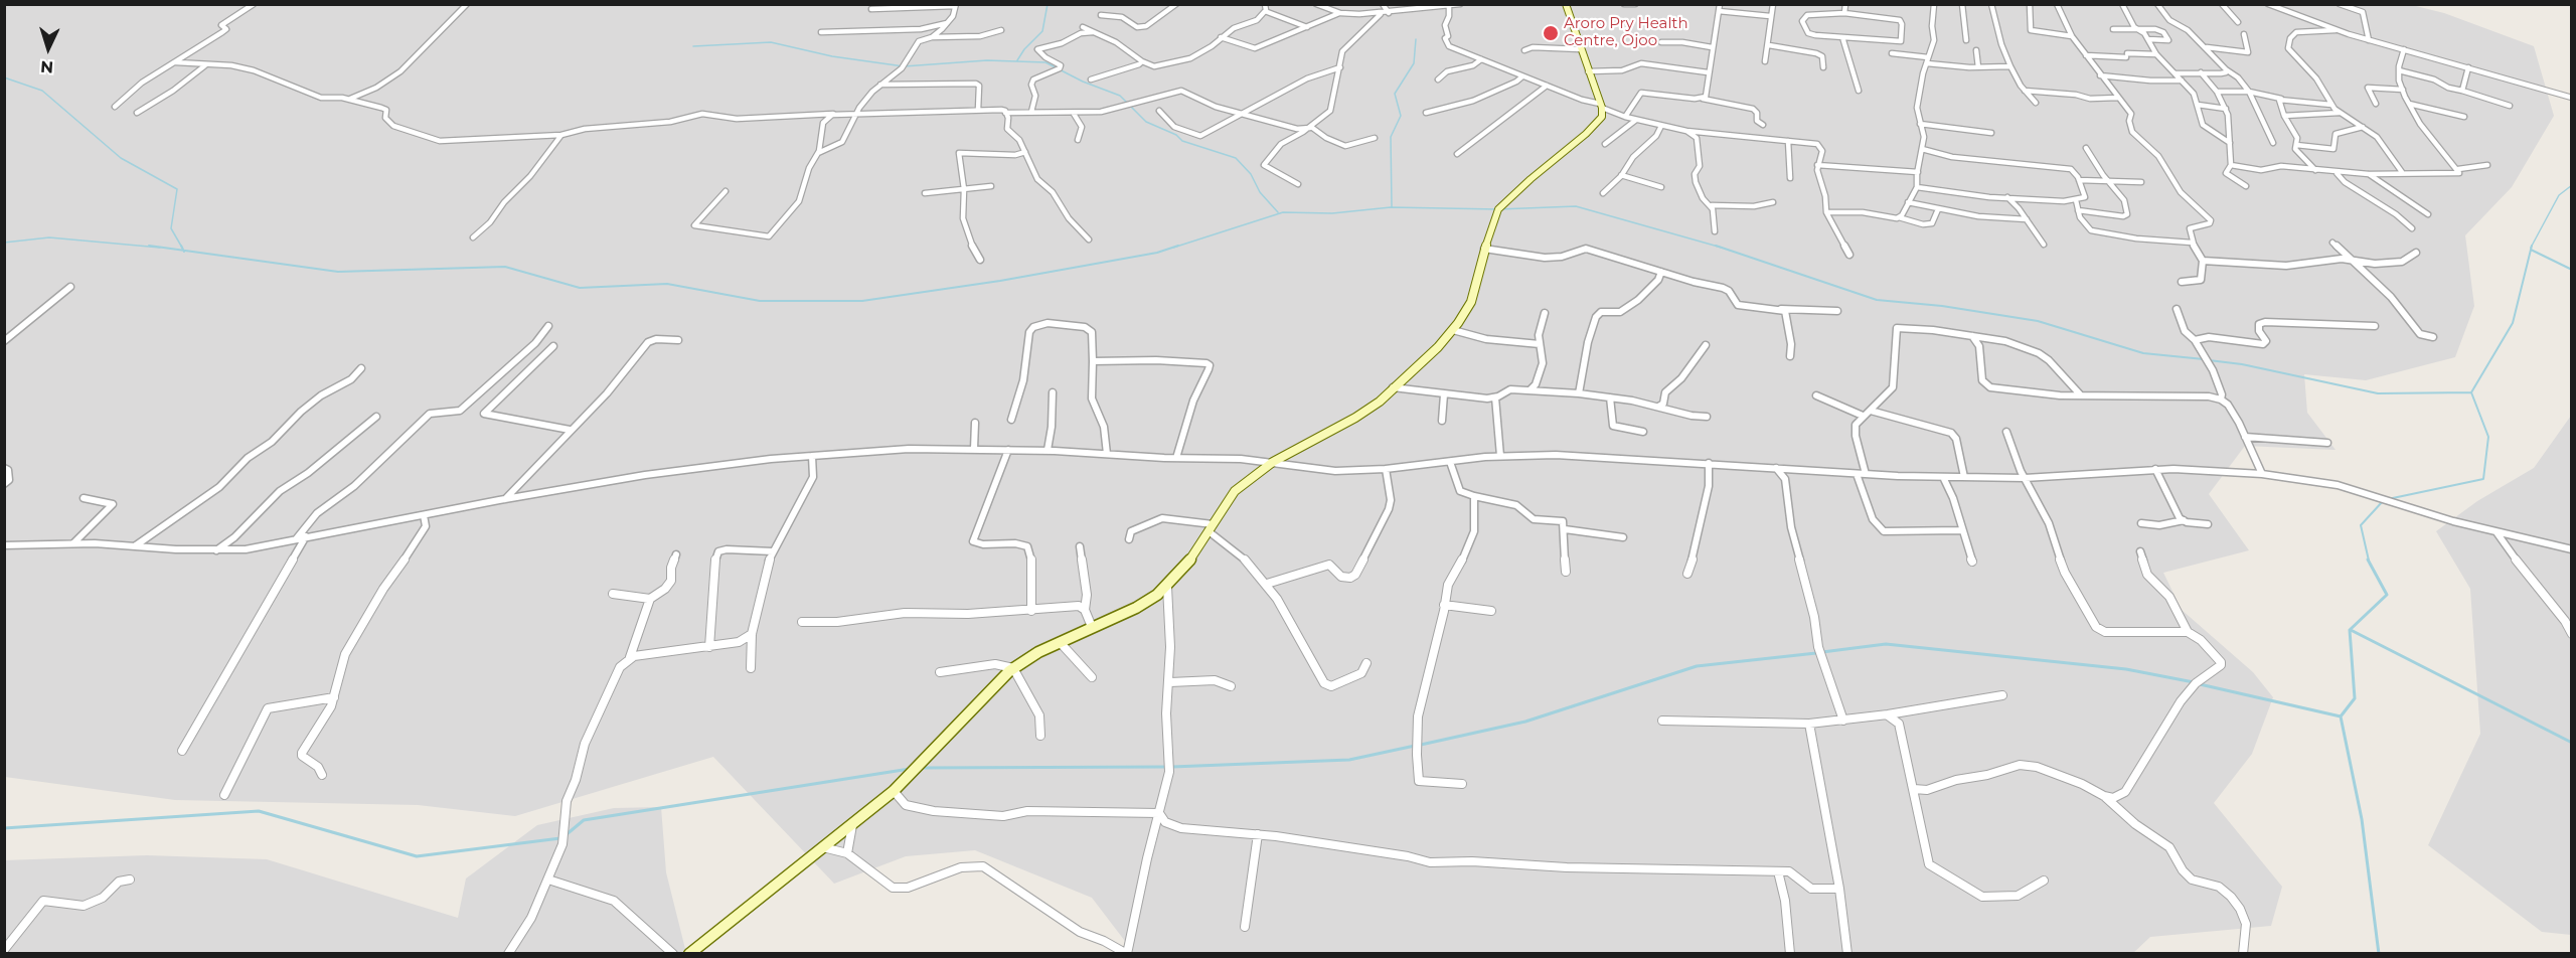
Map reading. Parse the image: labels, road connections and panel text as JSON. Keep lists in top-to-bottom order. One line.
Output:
{"places":["Aroro Pry Health Centre, Ojoo"],"north":"bottom"}
